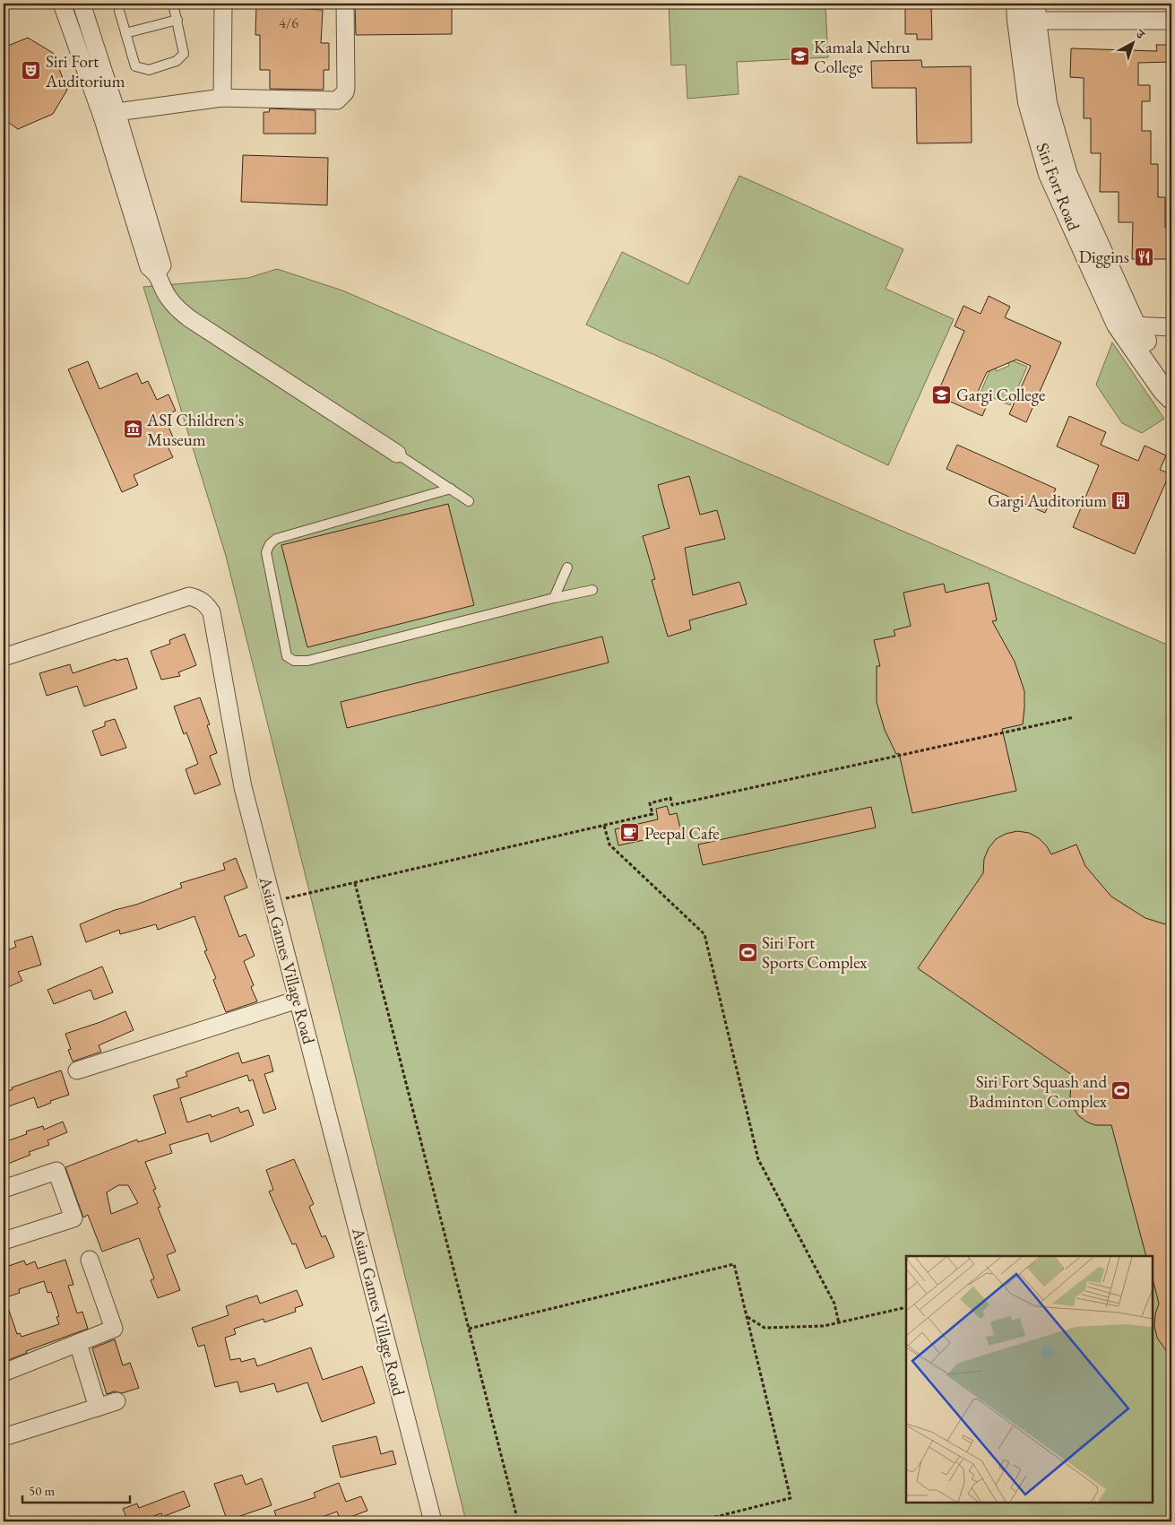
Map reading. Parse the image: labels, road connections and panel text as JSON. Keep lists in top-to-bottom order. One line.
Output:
{"streets":{"street":["Siri Fort Road","Asian Games Village Road"]},"places":{"school or university":["Kamala Nehru College","Gargi College"],"theatre":["Siri Fort Auditorium"],"restaurant":["Diggins"],"museum":["ASI Children's Museum"],"building":["Gargi Auditorium"],"cafe":["Peepal Cafe"],"sports":["Siri Fort Sports Complex","Siri Fort Squash and Badminton Complex"]},"house_numbers":["4/6"],"scale_bar":"50 m","north":"top right"}
